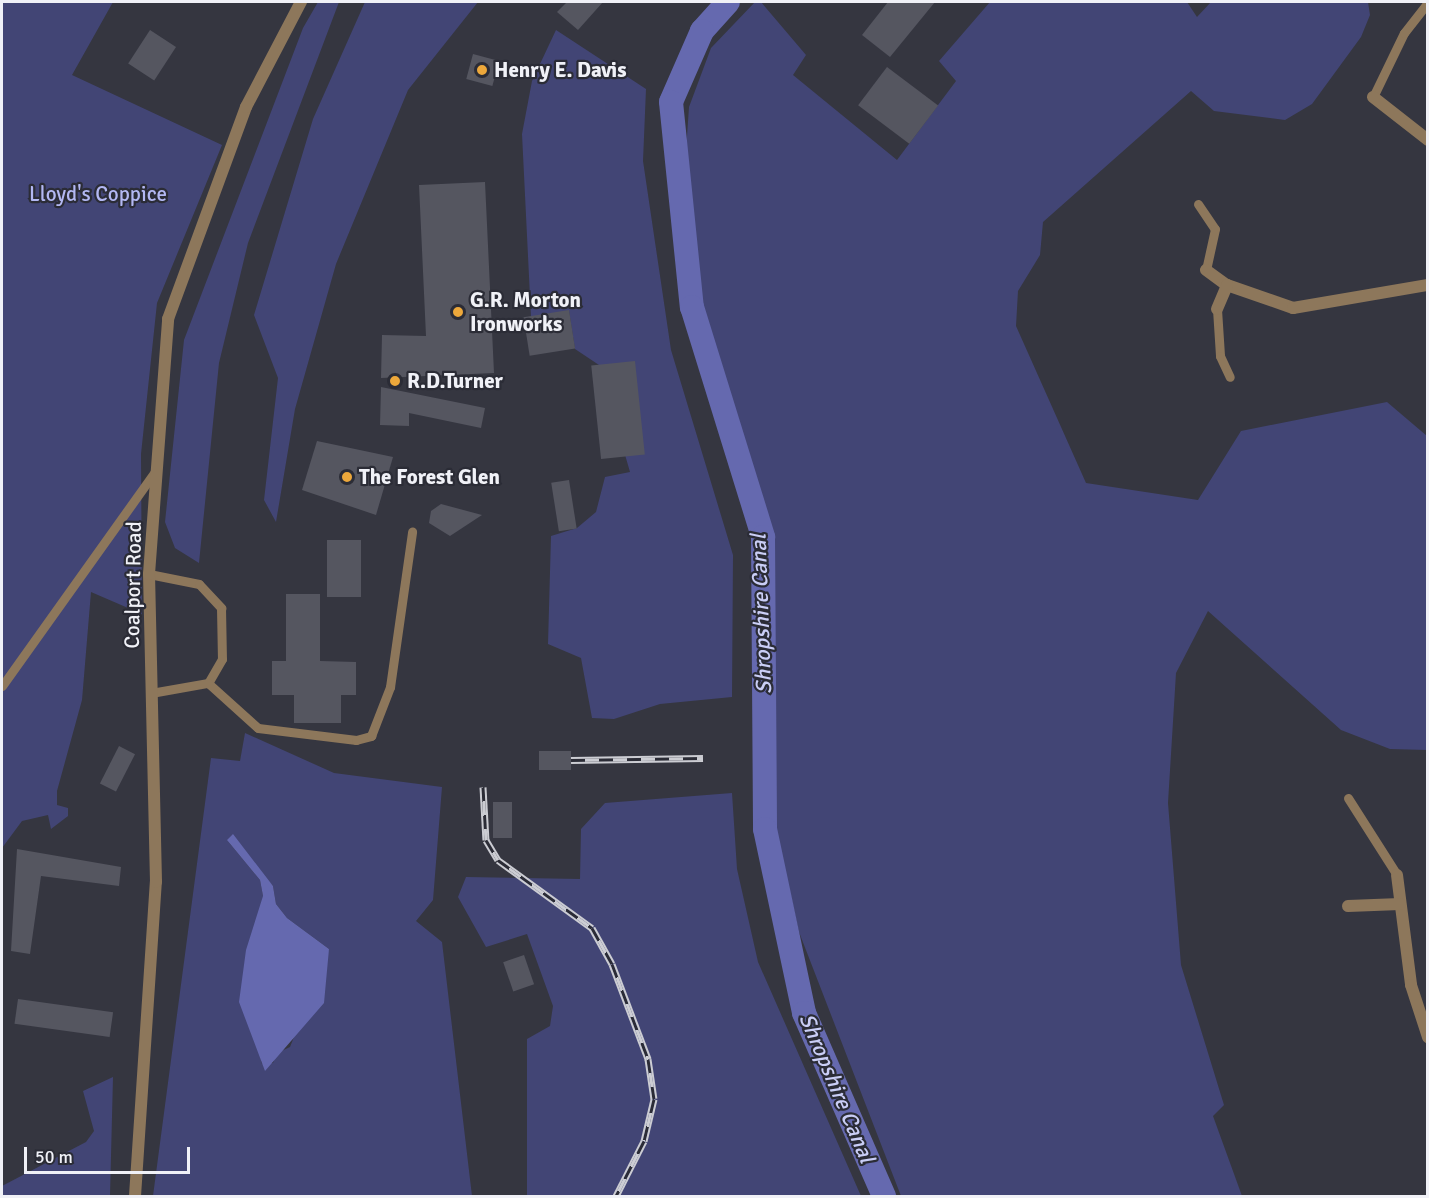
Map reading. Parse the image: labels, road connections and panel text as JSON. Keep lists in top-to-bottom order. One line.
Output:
{"streets":{"street":["Coalport Road"]},"water":["Shropshire Canal"],"parks":["Lloyd's Coppice"],"places":["Henry E. Davis","G.R. Morton Ironworks","R.D.Turner","The Forest Glen"],"scale_bar":"50 m"}
